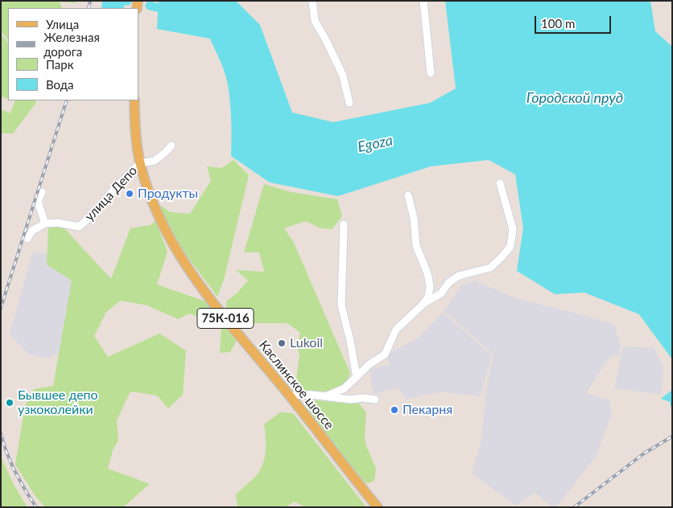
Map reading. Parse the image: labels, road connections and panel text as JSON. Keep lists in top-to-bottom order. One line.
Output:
{"streets":{"main road":["75К-016","Каслинское шоссе"],"street":["улица Депо"]},"crossings":[["улица Депо","Каслинское шоссе"]],"water":["Городской пруд","Egoza"],"places":["Продукты","Lukoil","Бывшее депо узкоколейки","Пекарня"],"legend":["Улица","Железная дорога","Парк","Вода"],"scale_bar":"100 m"}
